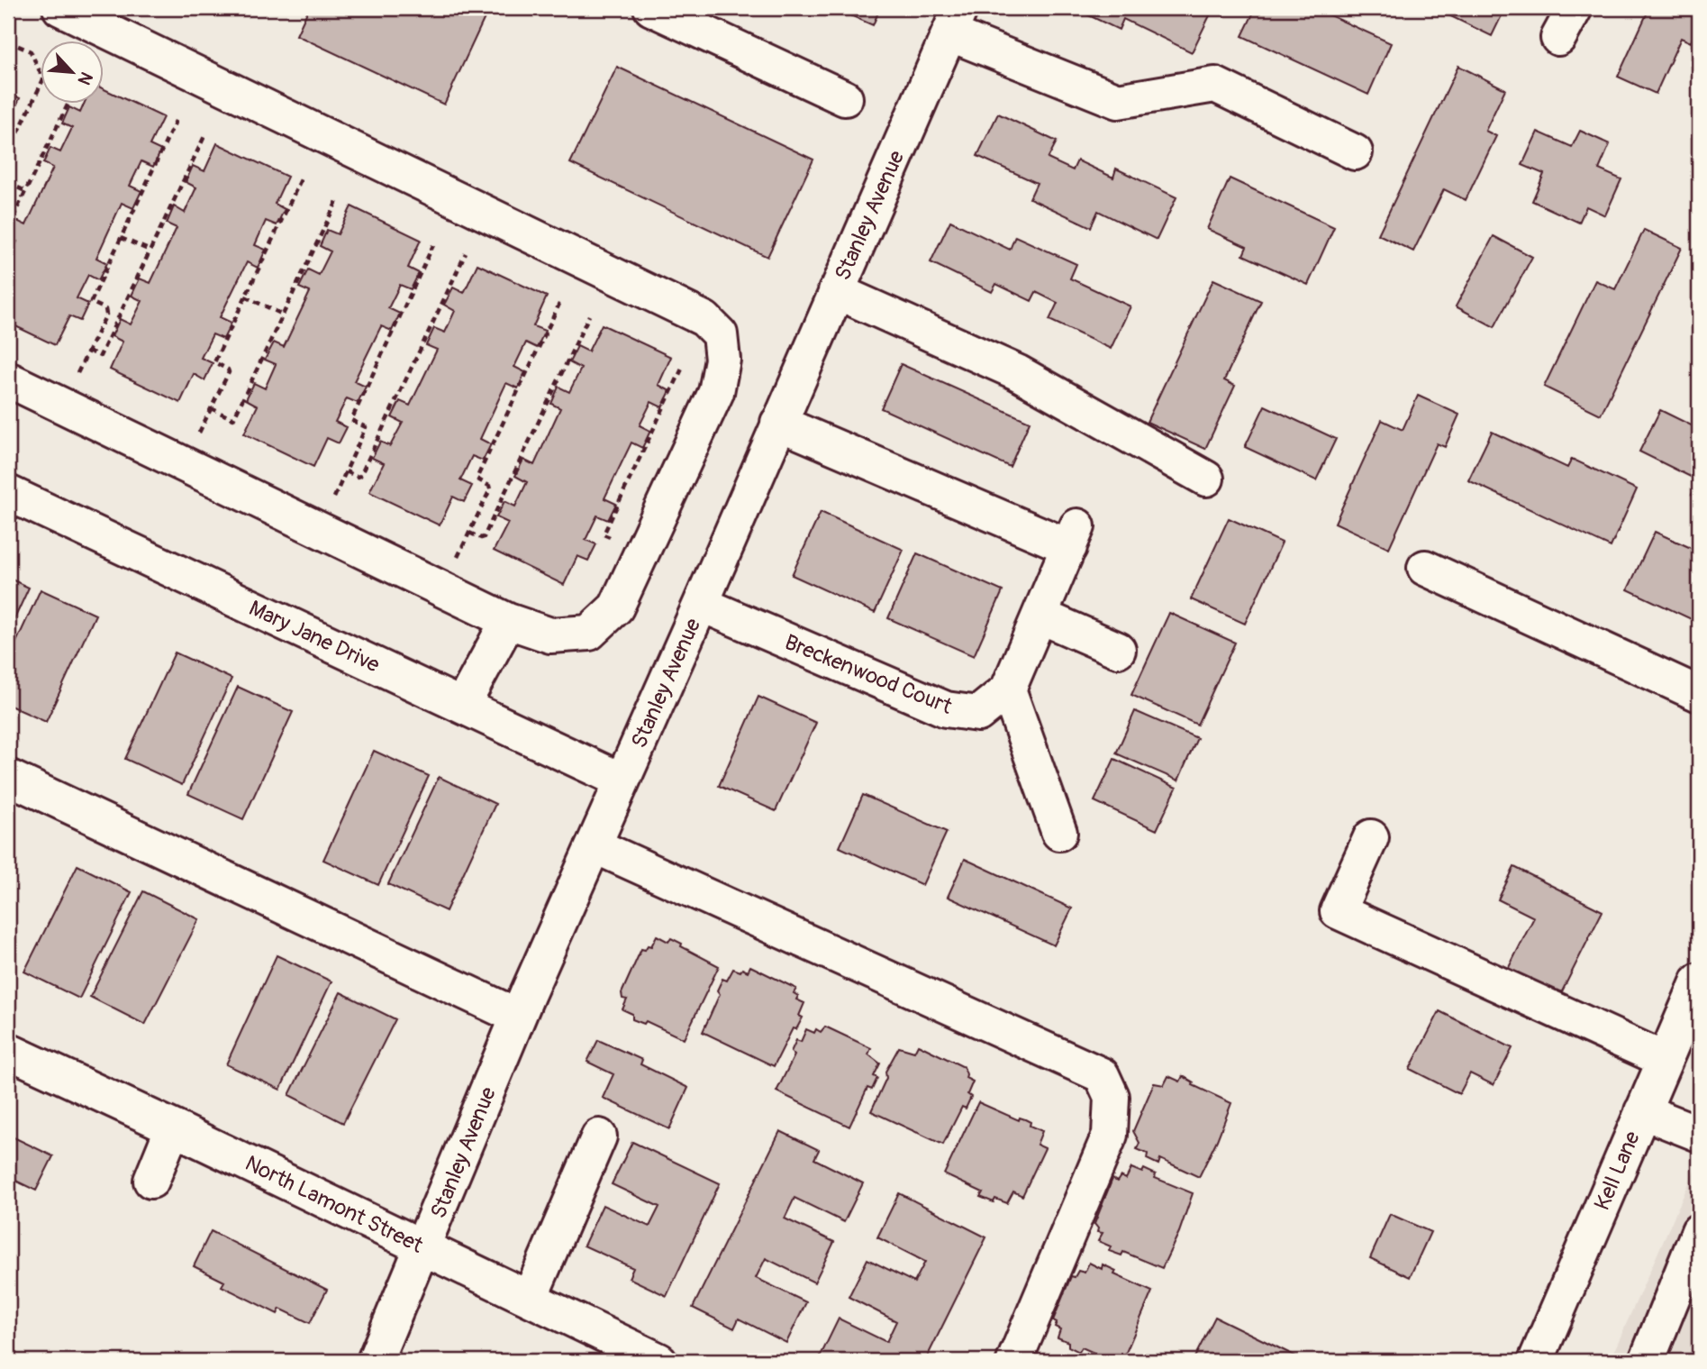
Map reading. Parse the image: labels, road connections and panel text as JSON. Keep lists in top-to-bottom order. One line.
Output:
{"streets":{"street":["Stanley Avenue","Mary Jane Drive","Breckenwood Court","Kell Lane","North Lamont Street"]},"crossings":[["Stanley Avenue","Mary Jane Drive"],["Stanley Avenue","Breckenwood Court"],["Stanley Avenue","North Lamont Street"]],"north":"bottom right"}
